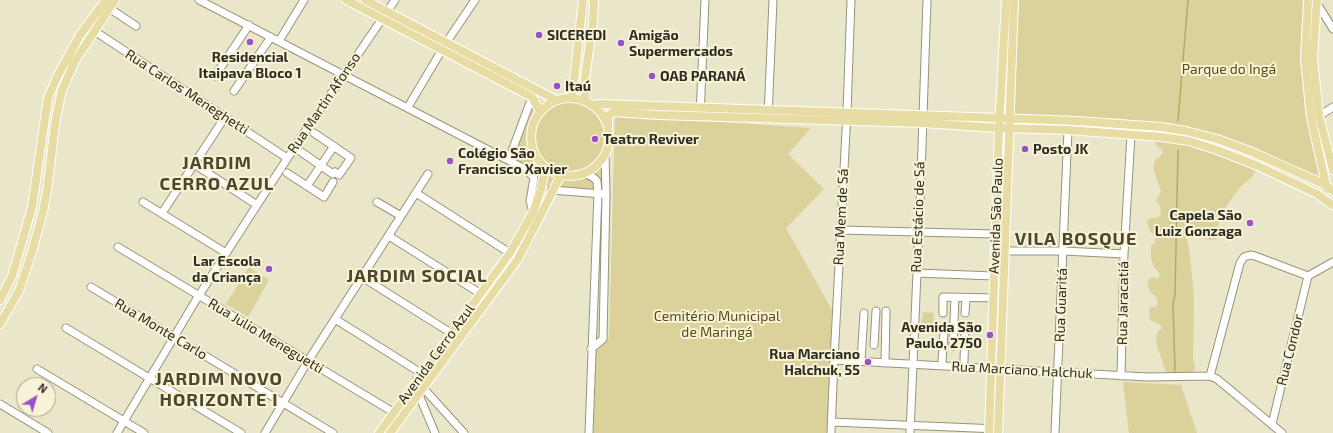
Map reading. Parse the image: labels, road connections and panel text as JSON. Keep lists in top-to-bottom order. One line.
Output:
{"streets":{"main road":["Avenida São Paulo","Avenida Cerro Azul"],"street":["Rua Carlos Meneghetti","Rua Martin Afonso","Rua Mem de Sá","Rua Estácio de Sá","Rua Jaracatiá","Rua Guaritá","Rua Monte Carlo","Rua Julio Meneguetti","Rua Condor","Rua Marciano Halchuk"]},"crossings":[["Rua Carlos Meneghetti","Rua Martin Afonso"],["Rua Martin Afonso","Rua Monte Carlo"],["Rua Martin Afonso","Rua Julio Meneguetti"],["Avenida São Paulo","Rua Marciano Halchuk"],["Rua Mem de Sá","Rua Marciano Halchuk"],["Rua Estácio de Sá","Rua Marciano Halchuk"],["Rua Jaracatiá","Rua Marciano Halchuk"],["Rua Guaritá","Rua Marciano Halchuk"],["Rua Julio Meneguetti","Avenida Cerro Azul"]],"districts":["JARDIM CERRO AZUL","VILA BOSQUE","JARDIM SOCIAL","JARDIM NOVO HORIZONTE I"],"parks":["Parque do Ingá","Cemitério Municipal de Maringá"],"places":["SICEREDI","Residencial Itaipava Bloco 1","Amigão Supermercados","OAB PARANÁ","Itaú","Teatro Reviver","Posto JK","Colégio São Francisco Xavier","Capela São Luiz Gonzaga","Lar Escola da Criança","Avenida São Paulo, 2750","Rua Marciano Halchuk, 55"],"north":"top right"}
